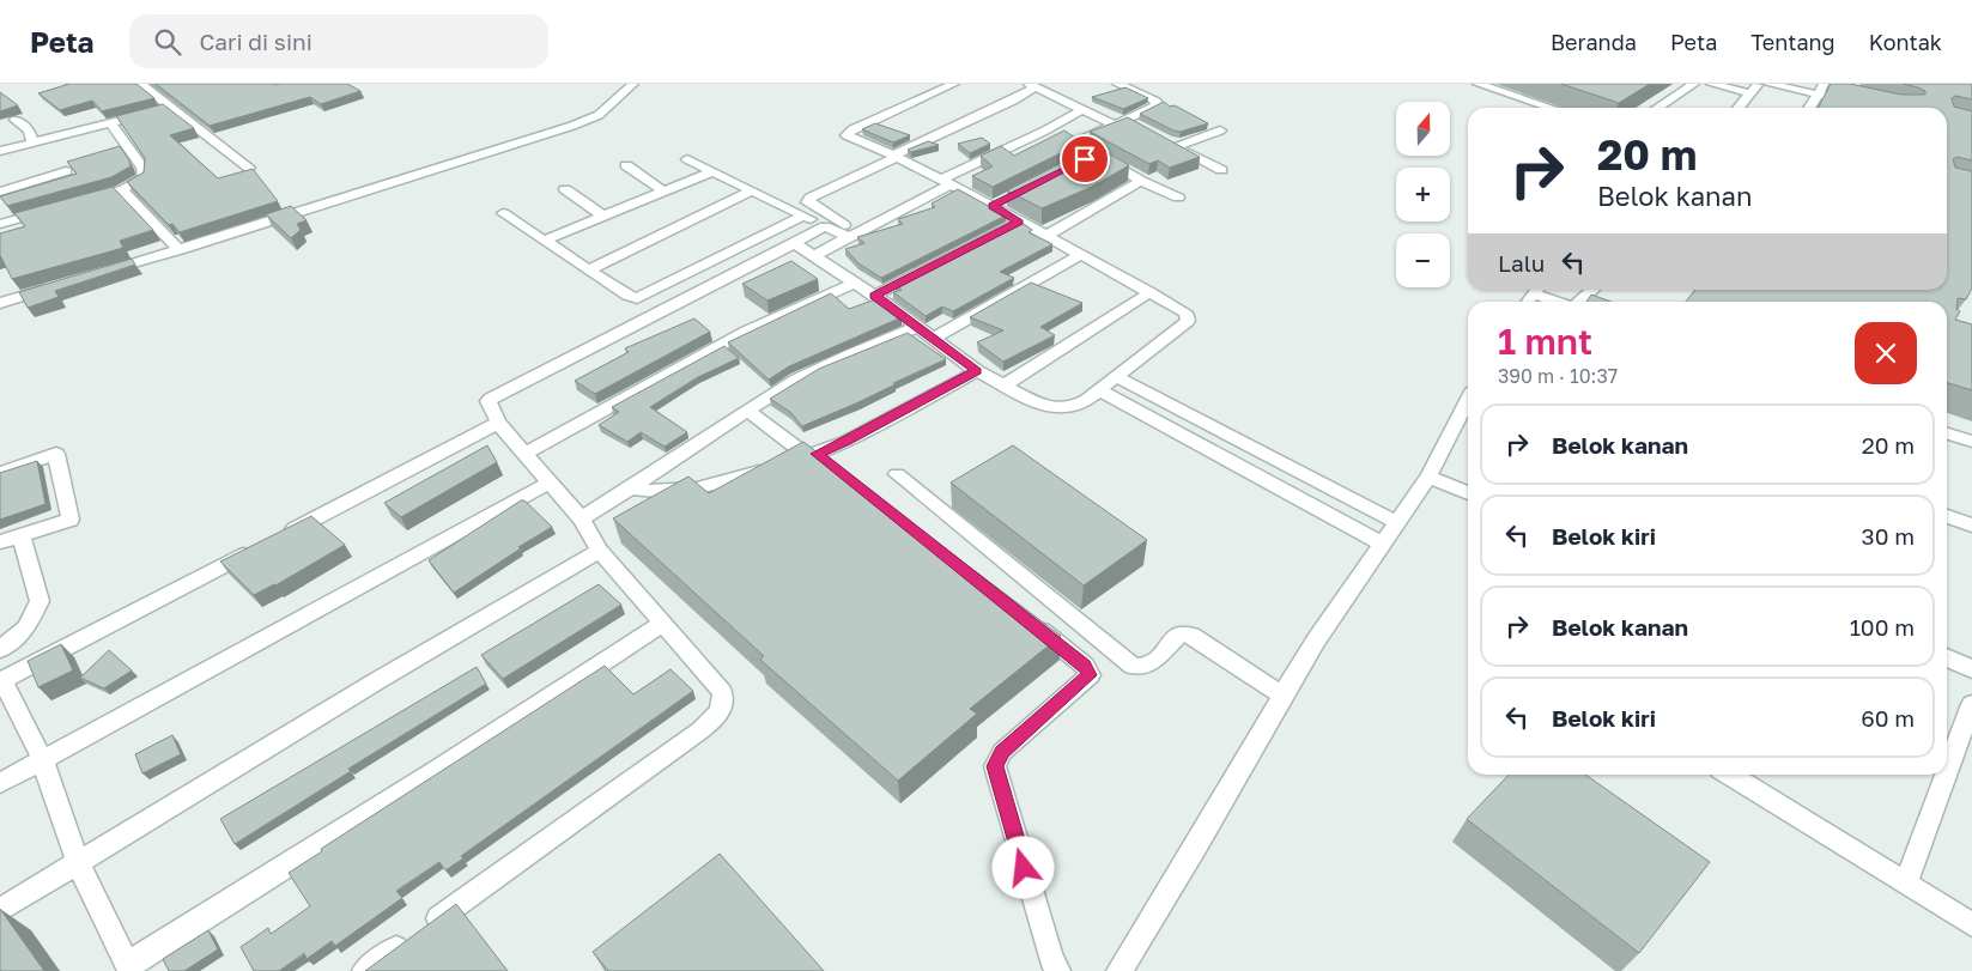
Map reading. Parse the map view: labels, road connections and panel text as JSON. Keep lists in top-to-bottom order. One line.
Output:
{"north":"top","page":{"header":"Peta","search":"Cari di sini","nav":["Beranda","Peta","Tentang","Kontak"],"map_buttons":["+","−"],"turn":["20 m","Belok kanan"],"then":"Lalu","heading":["1 mnt","390 m · 10:37"],"list":[{"name":"Belok kanan","value":"20 m"},{"name":"Belok kiri","value":"30 m"},{"name":"Belok kanan","value":"100 m"},{"name":"Belok kiri","value":"60 m"}]}}
